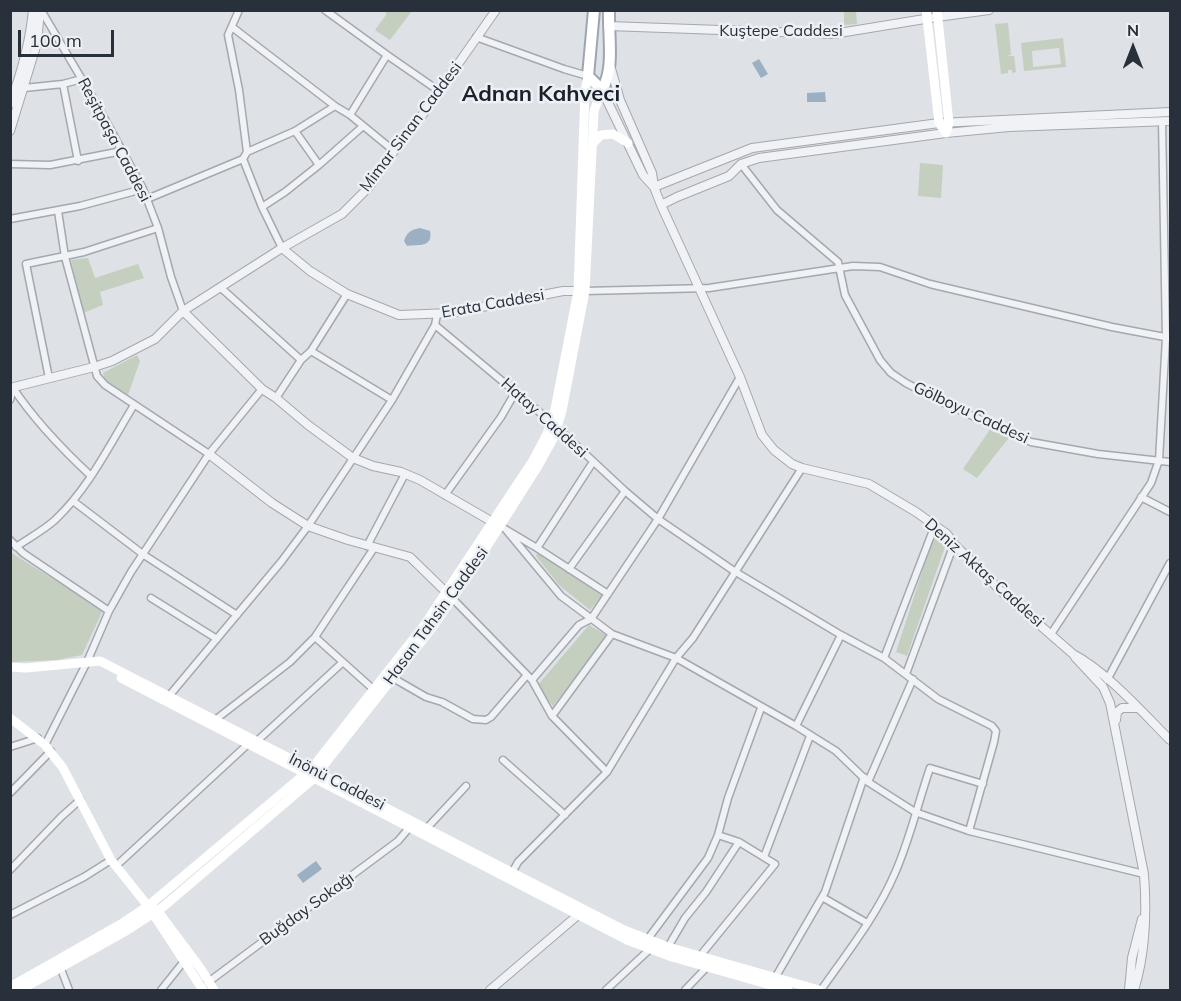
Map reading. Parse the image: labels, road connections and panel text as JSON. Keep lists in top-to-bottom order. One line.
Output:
{"streets":{"main road":["Hasan Tahsin Caddesi","İnönü Caddesi"],"street":["Kuştepe Caddesi","Mimar Sinan Caddesi","Reşitpaşa Caddesi","Erata Caddesi","Gölboyu Caddesi","Hatay Caddesi","Deniz Aktaş Caddesi","Buğday Sokağı"]},"crossings":[["Mimar Sinan Caddesi","Reşitpaşa Caddesi"],["Mimar Sinan Caddesi","Erata Caddesi"],["Erata Caddesi","Hasan Tahsin Caddesi"],["Hatay Caddesi","Hasan Tahsin Caddesi"],["Hasan Tahsin Caddesi","İnönü Caddesi"]],"districts":["Adnan Kahveci"],"scale_bar":"100 m","north":"top"}
